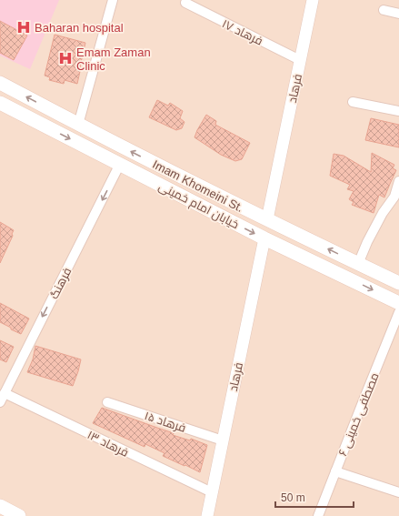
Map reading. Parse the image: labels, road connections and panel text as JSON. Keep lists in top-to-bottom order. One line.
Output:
{"streets":{"main road":["Imam Khomeini St.","خیابان امام خمینی"],"street":["فرهاد ۱۷","فرهاد","فرهنگ","مصطفی خمینی ۶","فرهاد ۱۵","فرهاد ۱۳"]},"crossings":[["فرهاد ۱۷","فرهاد"],["فرهاد","Imam Khomeini St."],["فرهاد","خیابان امام خمینی"],["فرهاد","فرهاد ۱۵"],["فرهاد","فرهاد ۱۳"],["خیابان امام خمینی","فرهنگ"],["فرهنگ","فرهاد ۱۳"]],"one_way":["Imam Khomeini St.","خیابان امام خمینی","فرهنگ"],"places":{"hospital":["Baharan hospital","Emam Zaman Clinic"]},"scale_bar":"50 m"}
